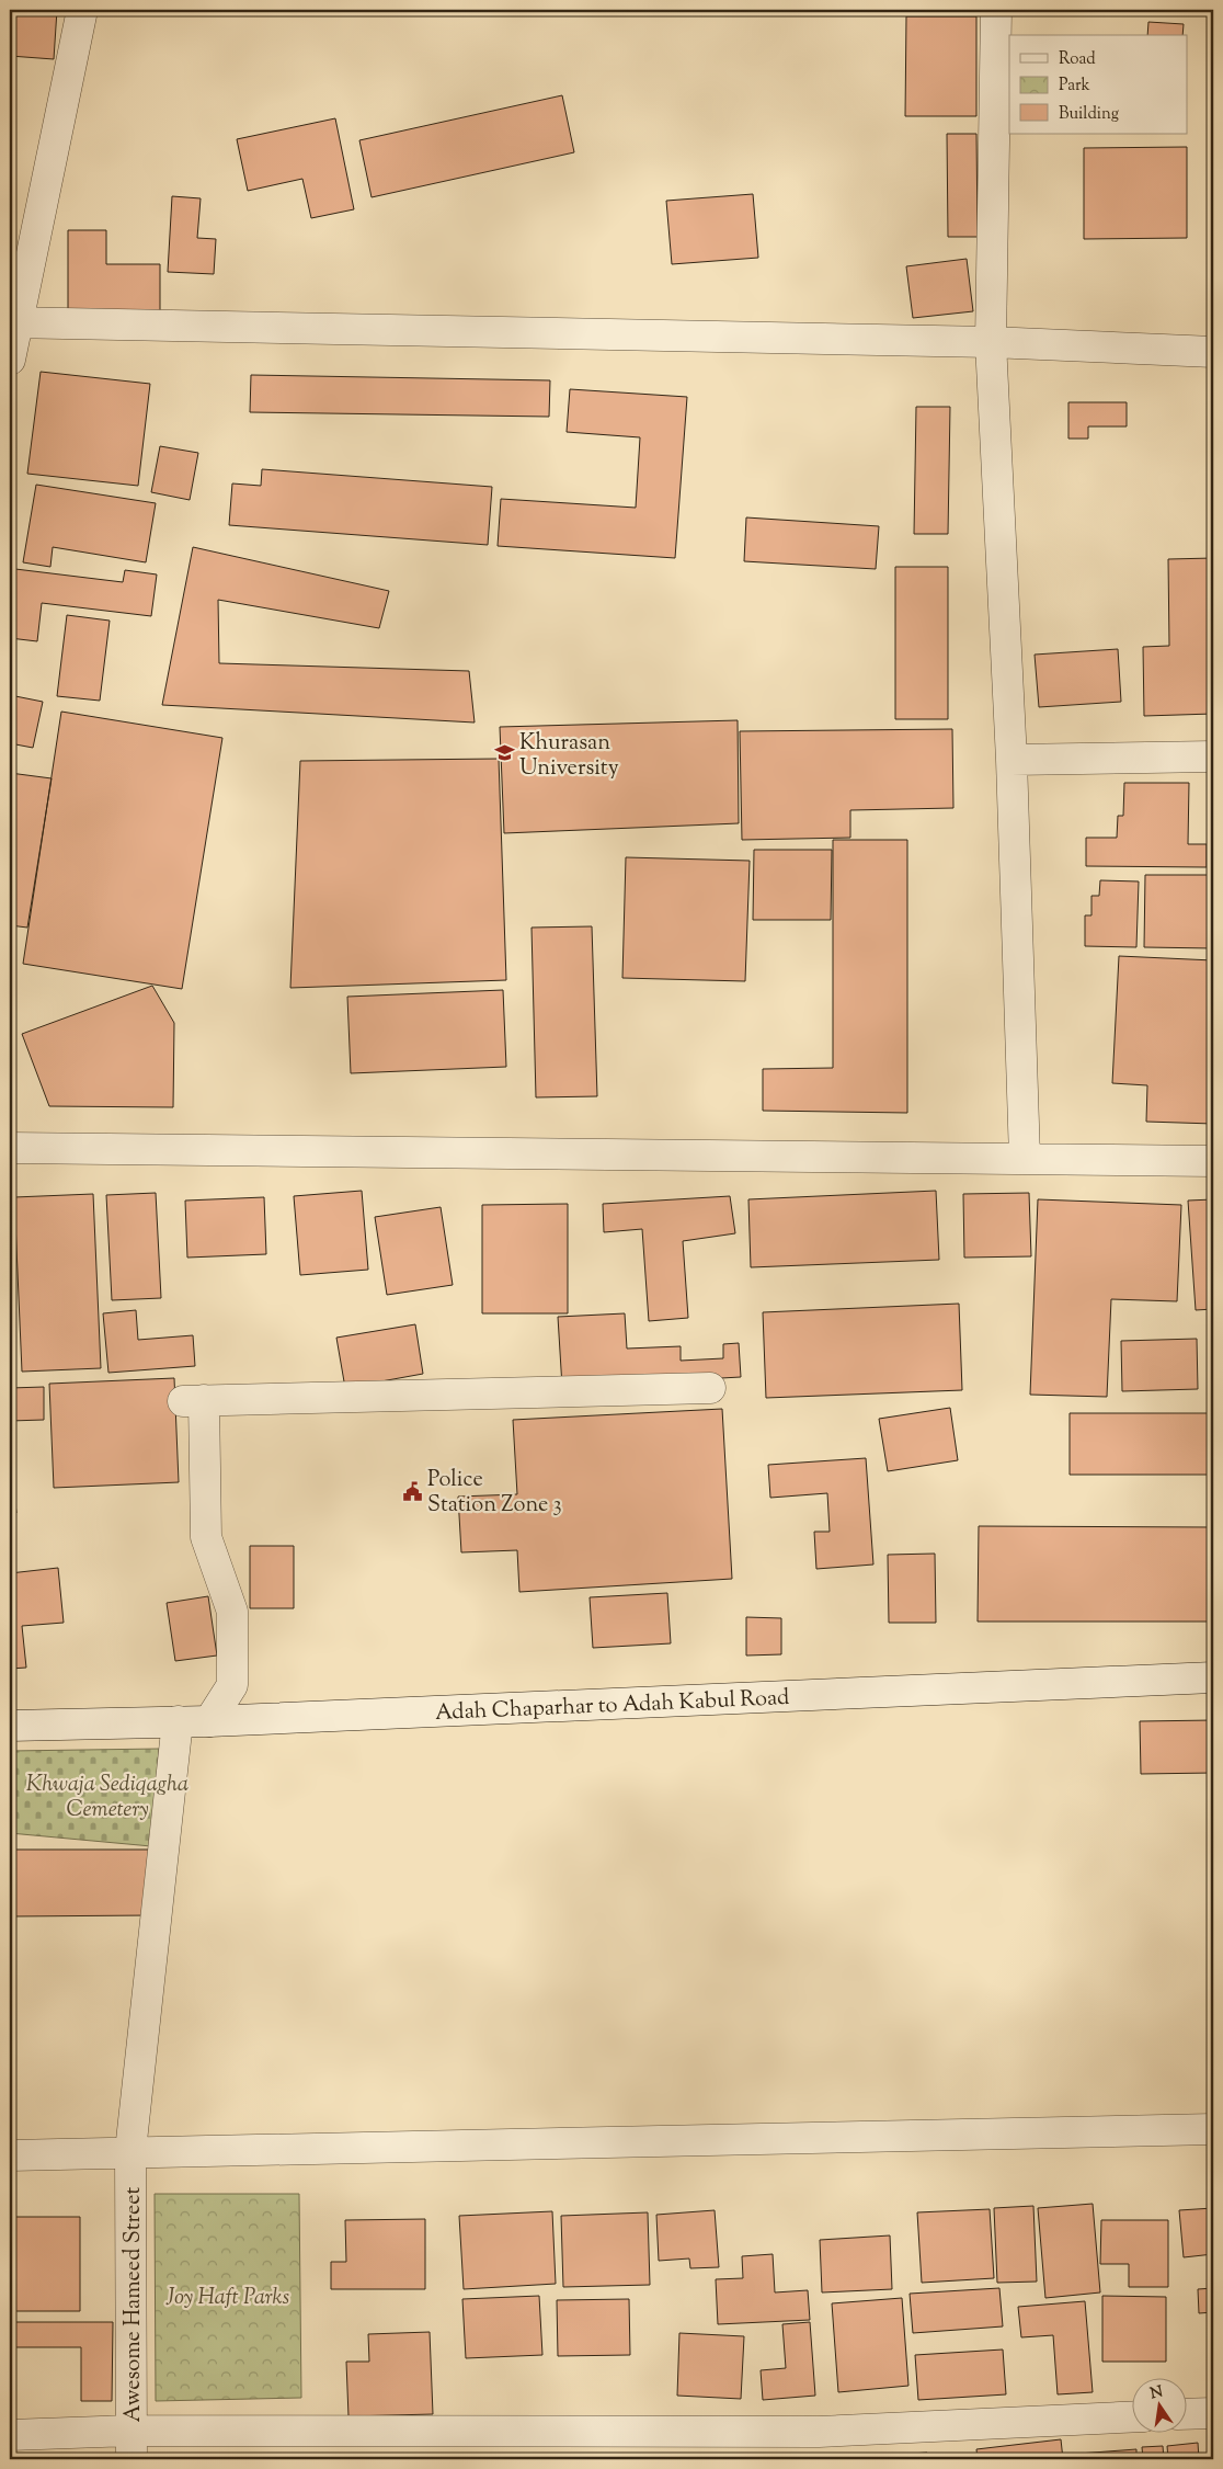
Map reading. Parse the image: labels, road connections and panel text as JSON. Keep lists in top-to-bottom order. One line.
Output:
{"streets":{"street":["Adah Chaparhar to Adah Kabul Road","Awesome Hameed Street"]},"crossings":[["Adah Chaparhar to Adah Kabul Road","Awesome Hameed Street"]],"parks":["Khwaja Sediqagha Cemetery","Joy Haft Parks"],"places":{"school or university":["Khurasan University"],"public building":["Police Station Zone 3"]},"legend":["Road","Park","Building"],"north":"top"}
